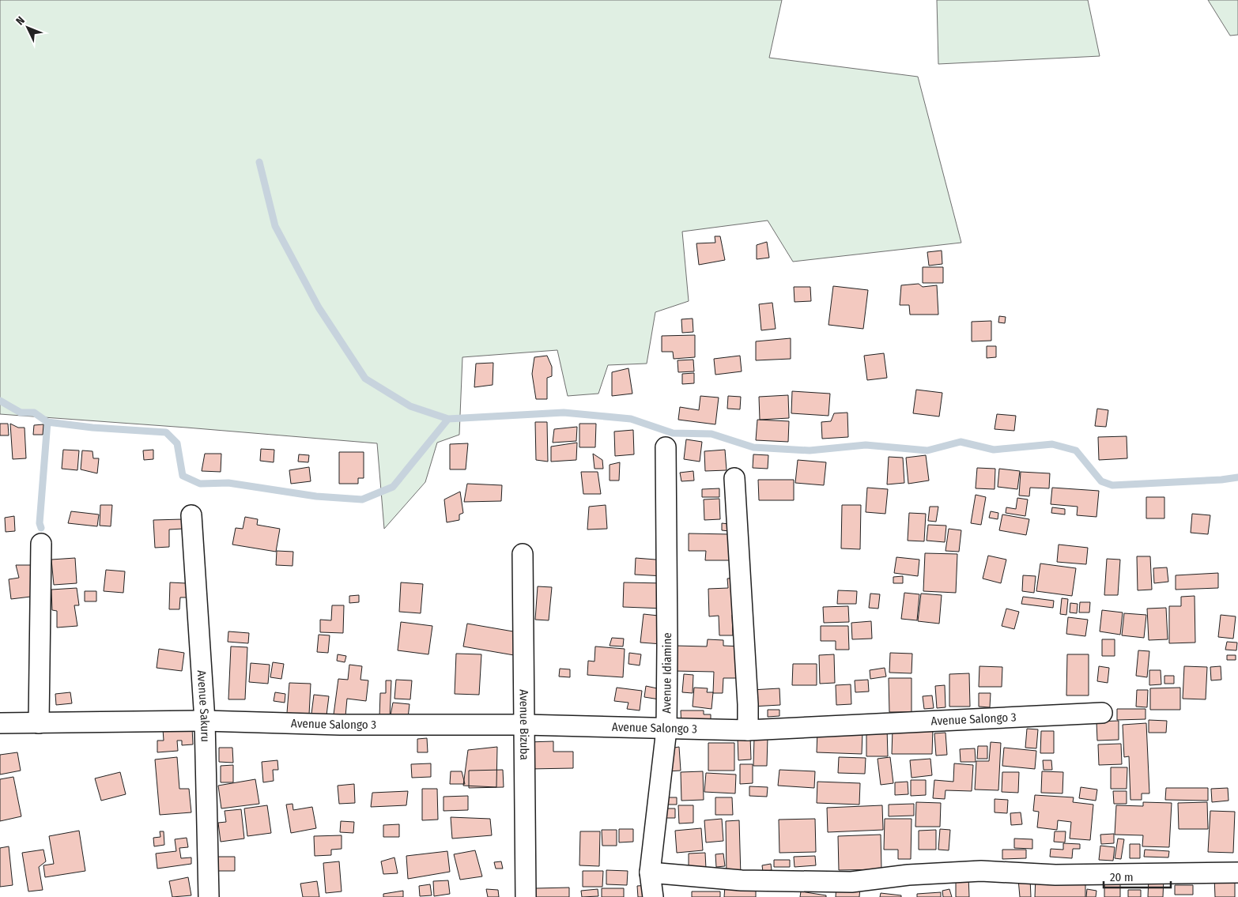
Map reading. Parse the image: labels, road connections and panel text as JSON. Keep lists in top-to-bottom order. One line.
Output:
{"streets":{"street":["Avenue Idiamine","Avenue Sakuru","Avenue Salongo 3","Avenue Bizuba"]},"crossings":[["Avenue Idiamine","Avenue Salongo 3"],["Avenue Sakuru","Avenue Salongo 3"],["Avenue Salongo 3","Avenue Bizuba"]],"scale_bar":"20 m","north":"top left"}
